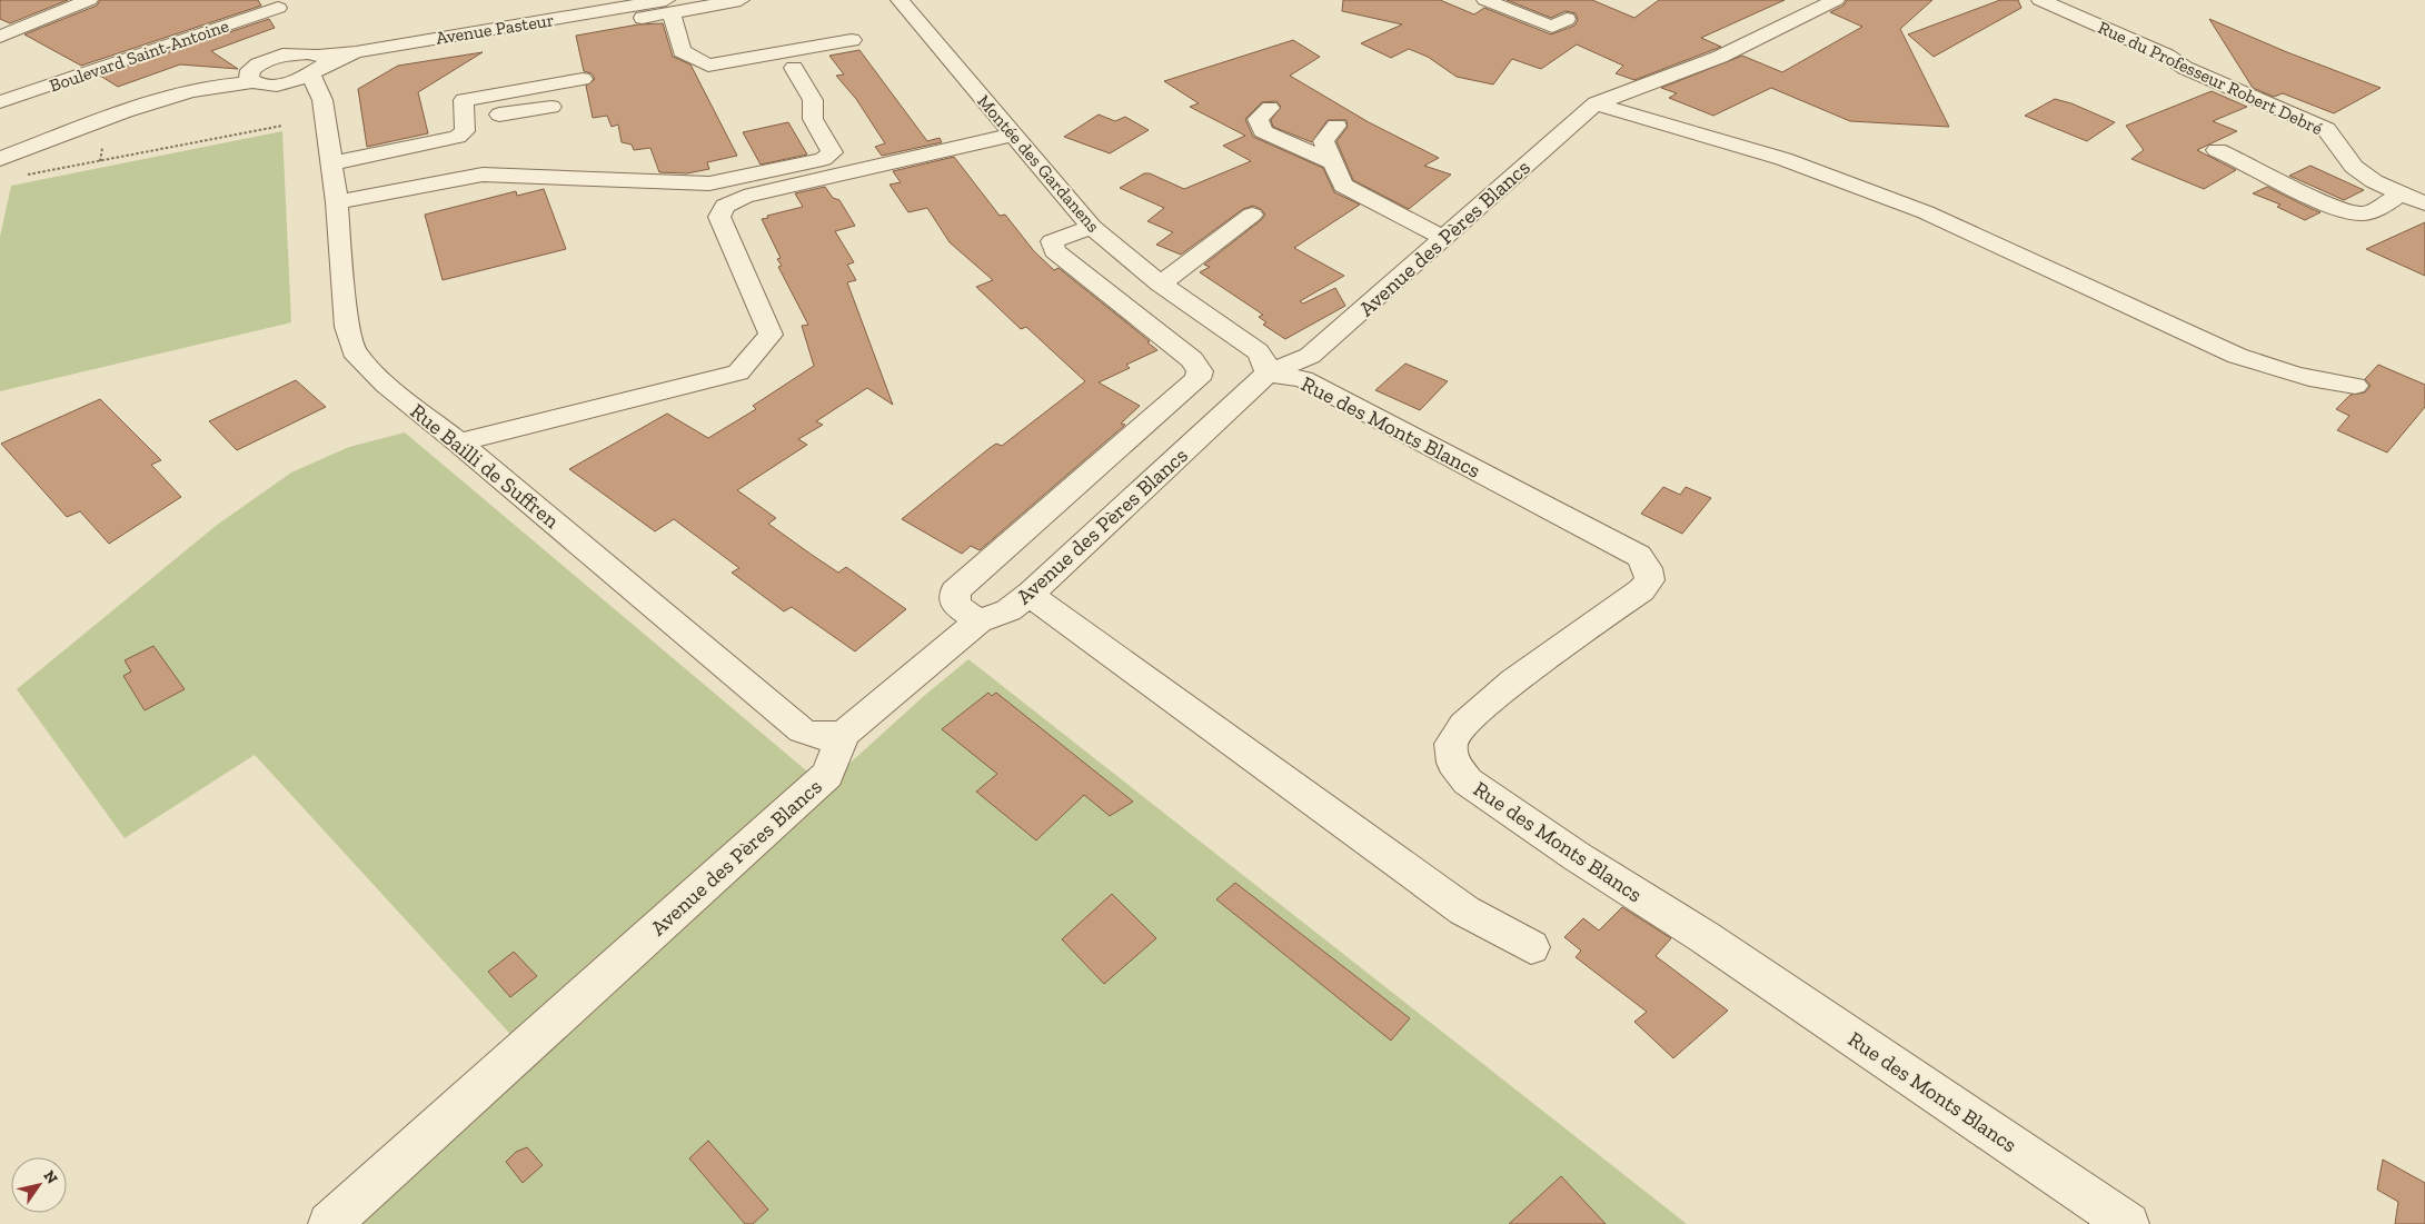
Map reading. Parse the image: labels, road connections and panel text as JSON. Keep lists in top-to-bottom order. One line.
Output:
{"streets":{"street":["Boulevard Saint-Antoine","Rue du Professeur Robert Debré","Montée des Gardanens","Avenue des Pères Blancs","Rue des Monts Blancs","Rue Bailli de Suffren"]},"crossings":[["Boulevard Saint-Antoine","Rue Bailli de Suffren"],["Montée des Gardanens","Avenue des Pères Blancs"],["Montée des Gardanens","Rue des Monts Blancs"],["Avenue des Pères Blancs","Rue des Monts Blancs"],["Avenue des Pères Blancs","Rue Bailli de Suffren"]],"north":"top right"}
